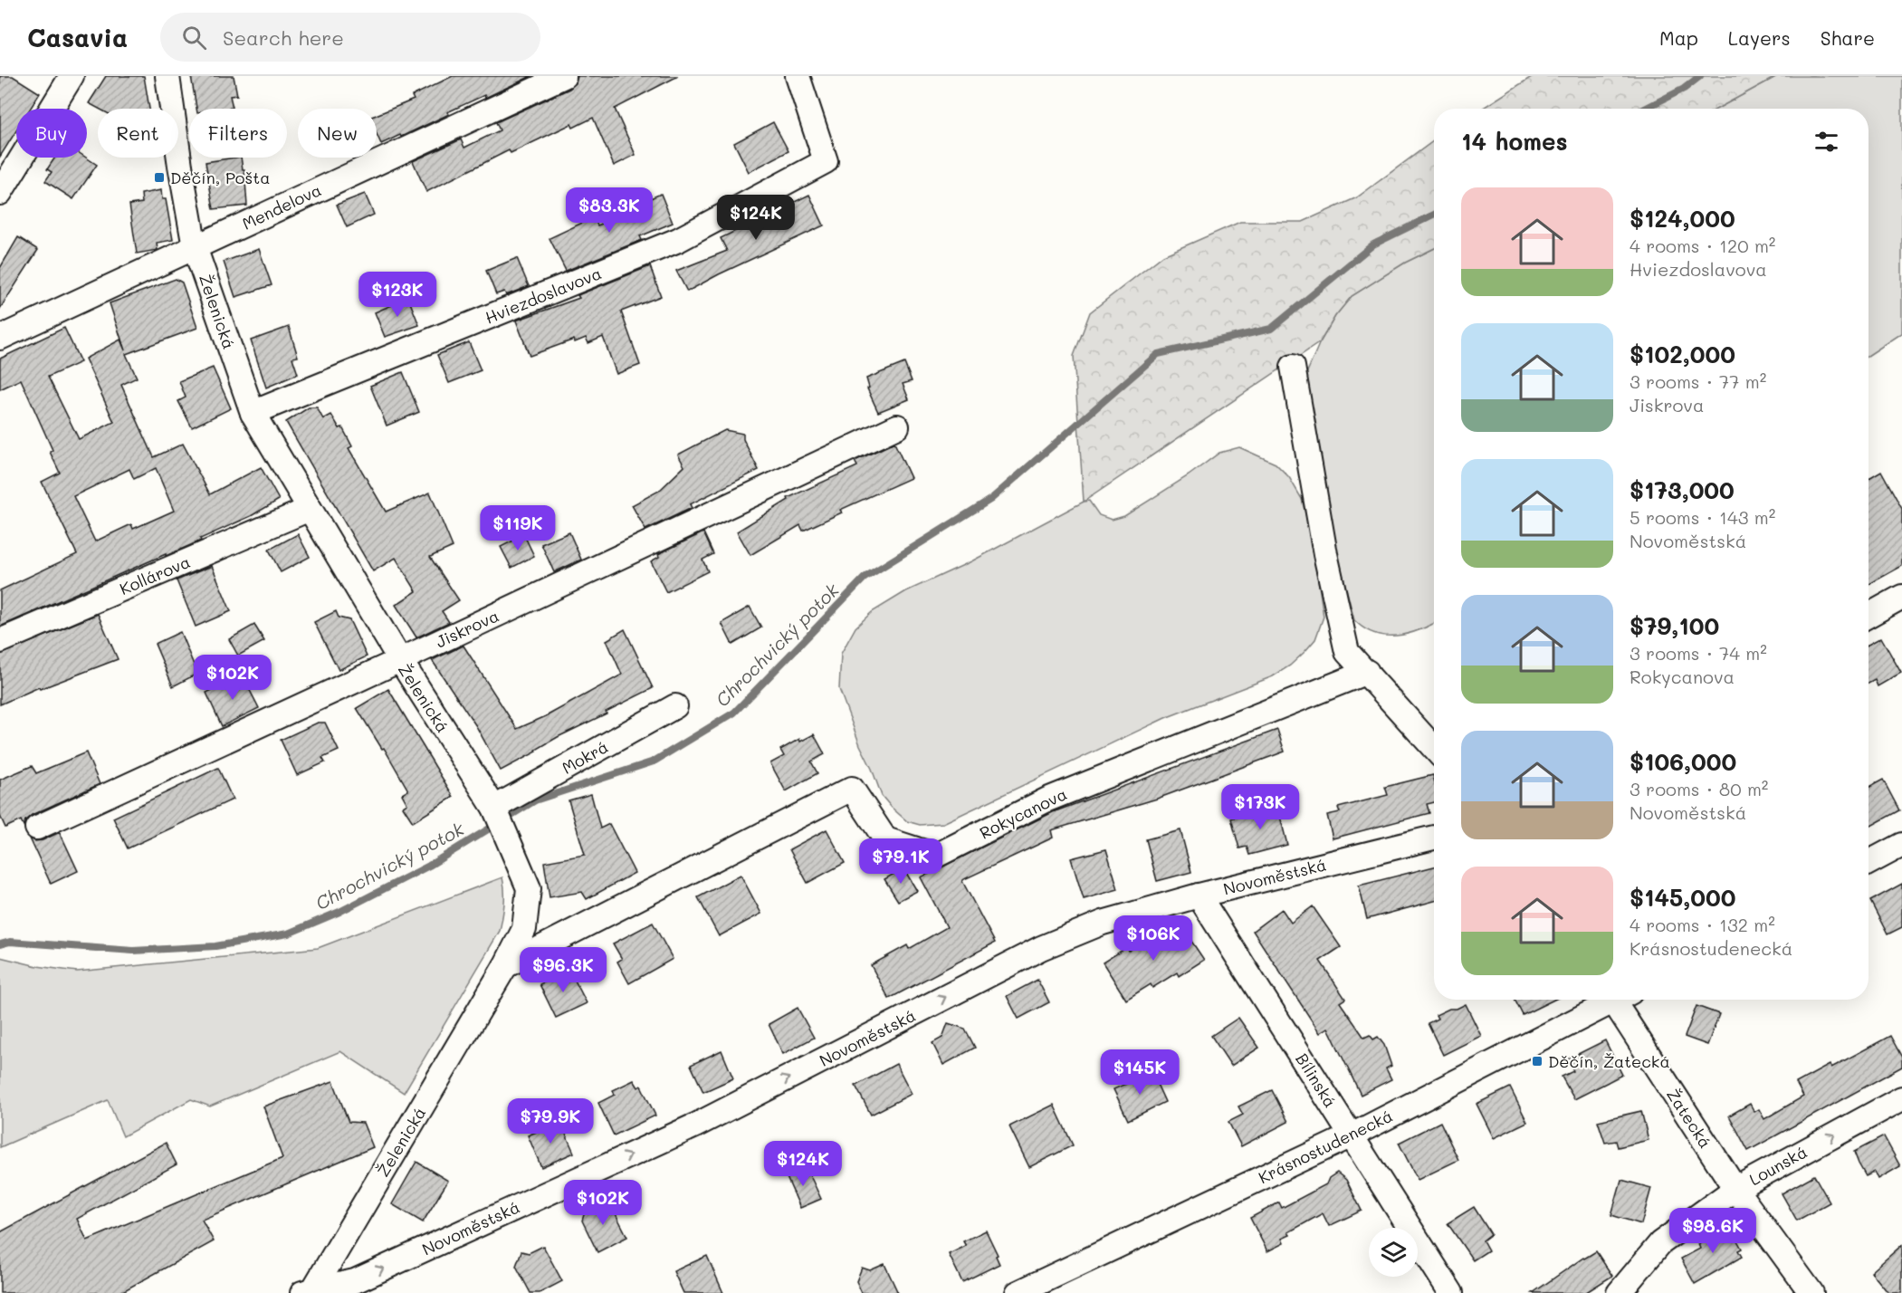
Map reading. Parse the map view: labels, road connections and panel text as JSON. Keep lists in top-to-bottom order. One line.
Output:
{"streets":{"street":["Mendelova","Hviezdoslavova","Želenická","Kollárova","Jiskrova","Mokrá","Rokycanova","Novoměstská","Bílinská","Žatecká","Krásnostudenecká","Lounská"]},"crossings":[["Mendelova","Želenická"],["Hviezdoslavova","Želenická"],["Želenická","Kollárova"],["Želenická","Jiskrova"],["Želenická","Mokrá"],["Želenická","Rokycanova"],["Želenická","Novoměstská"],["Novoměstská","Bílinská"],["Bílinská","Krásnostudenecká"],["Žatecká","Lounská"]],"one_way":["Novoměstská","Lounská"],"water":["Chrochvický potok"],"places":{"transit":["Děčín, Pošta","Děčín, Žatecká"]},"page":{"header":"Casavia","search":"Search here","nav":["Map","Layers","Share"],"chip":["Buy","Rent","Filters","New"],"heading":"14 homes","list":[{"name":"$124,000","note":"4 rooms · 120 m² · Hviezdoslavova"},{"name":"$102,000","note":"3 rooms · 77 m² · Jiskrova"},{"name":"$173,000","note":"5 rooms · 143 m² · Novoměstská"},{"name":"$79,100","note":"3 rooms · 74 m² · Rokycanova"},{"name":"$106,000","note":"3 rooms · 80 m² · Novoměstská"},{"name":"$145,000","note":"4 rooms · 132 m² · Krásnostudenecká"}],"price":["$83.3K","$124K","$123K","$119K","$102K","$173K","$79.1K","$106K","$96.3K","$145K","$79.9K","$124K","$102K","$98.6K"]}}
